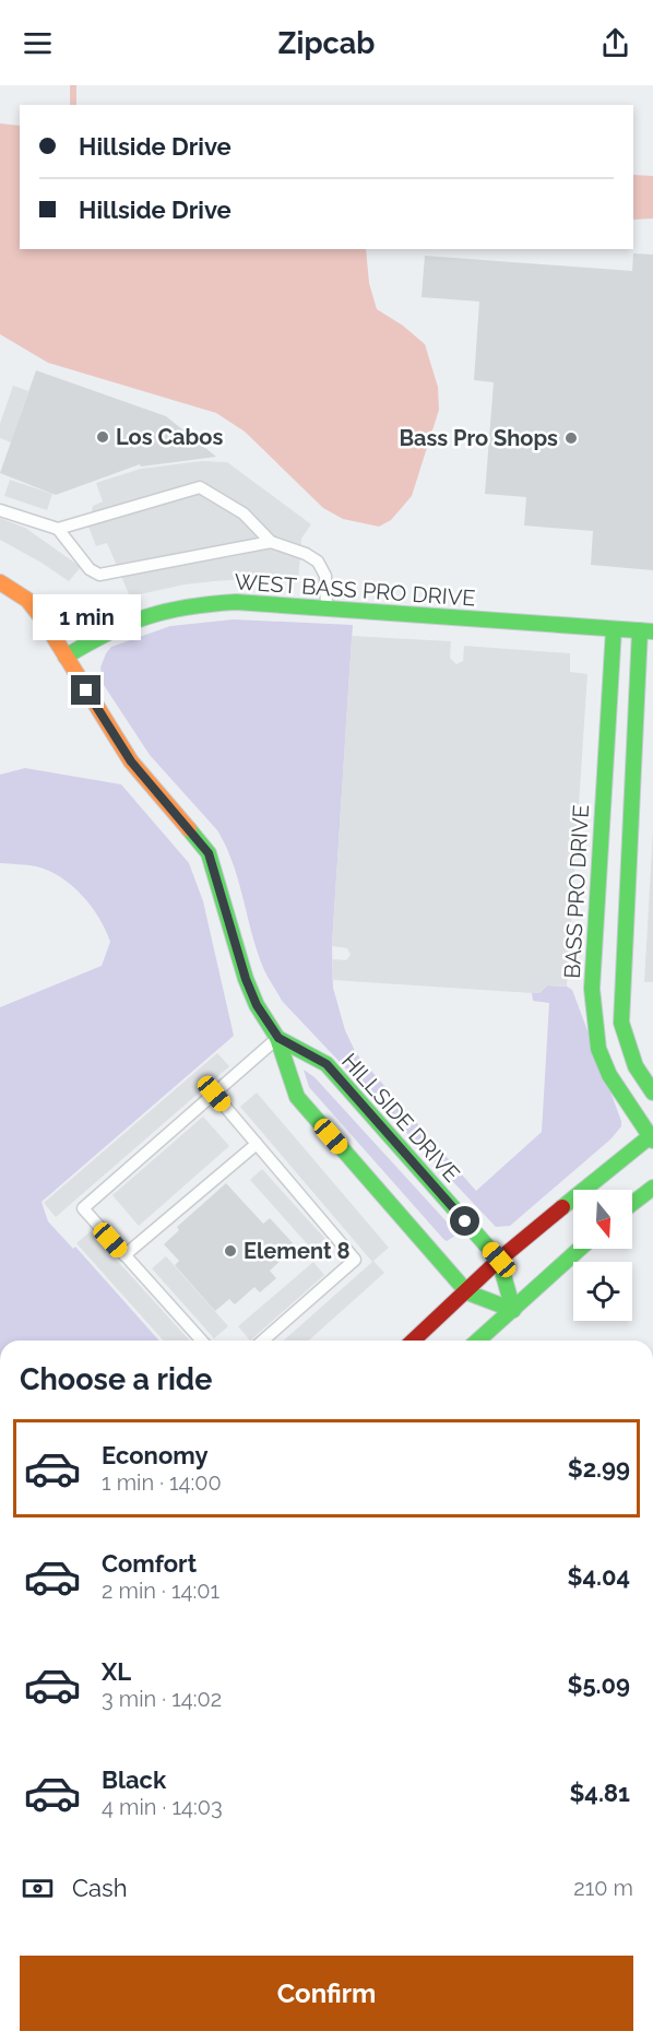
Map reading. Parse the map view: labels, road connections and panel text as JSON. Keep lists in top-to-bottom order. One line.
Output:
{"streets":{"street":["WEST BASS PRO DRIVE","BASS PRO DRIVE","HILLSIDE DRIVE"]},"crossings":[["WEST BASS PRO DRIVE","BASS PRO DRIVE"],["WEST BASS PRO DRIVE","HILLSIDE DRIVE"]],"places":["Los Cabos","Bass Pro Shops","Element 8"],"north":"bottom","page":{"header":"Zipcab","banner":["Hillside Drive","Hillside Drive"],"bubble":"1 min","heading":"Choose a ride","list":[{"name":"Economy","note":"1 min · 14:00","value":"$2.99"},{"name":"Comfort","note":"2 min · 14:01","value":"$4.04"},{"name":"XL","note":"3 min · 14:02","value":"$5.09"},{"name":"Black","note":"4 min · 14:03","value":"$4.81"}],"pay":["Cash","210 m"],"buttons":"Confirm"}}
